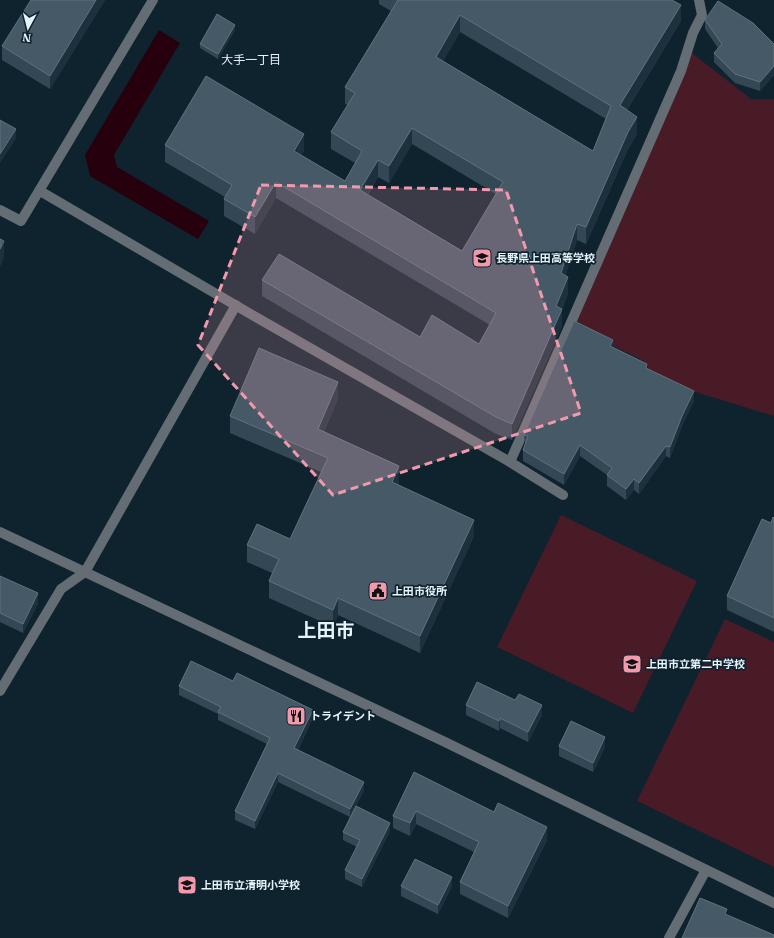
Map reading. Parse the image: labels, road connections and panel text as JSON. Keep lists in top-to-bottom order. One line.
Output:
{"districts":["大手一丁目","上田市"],"places":{"school or university":["長野県上田高等学校","上田市立第二中学校","上田市立清明小学校"],"public building":["上田市役所"],"restaurant":["トライデント"]},"north":"bottom"}
